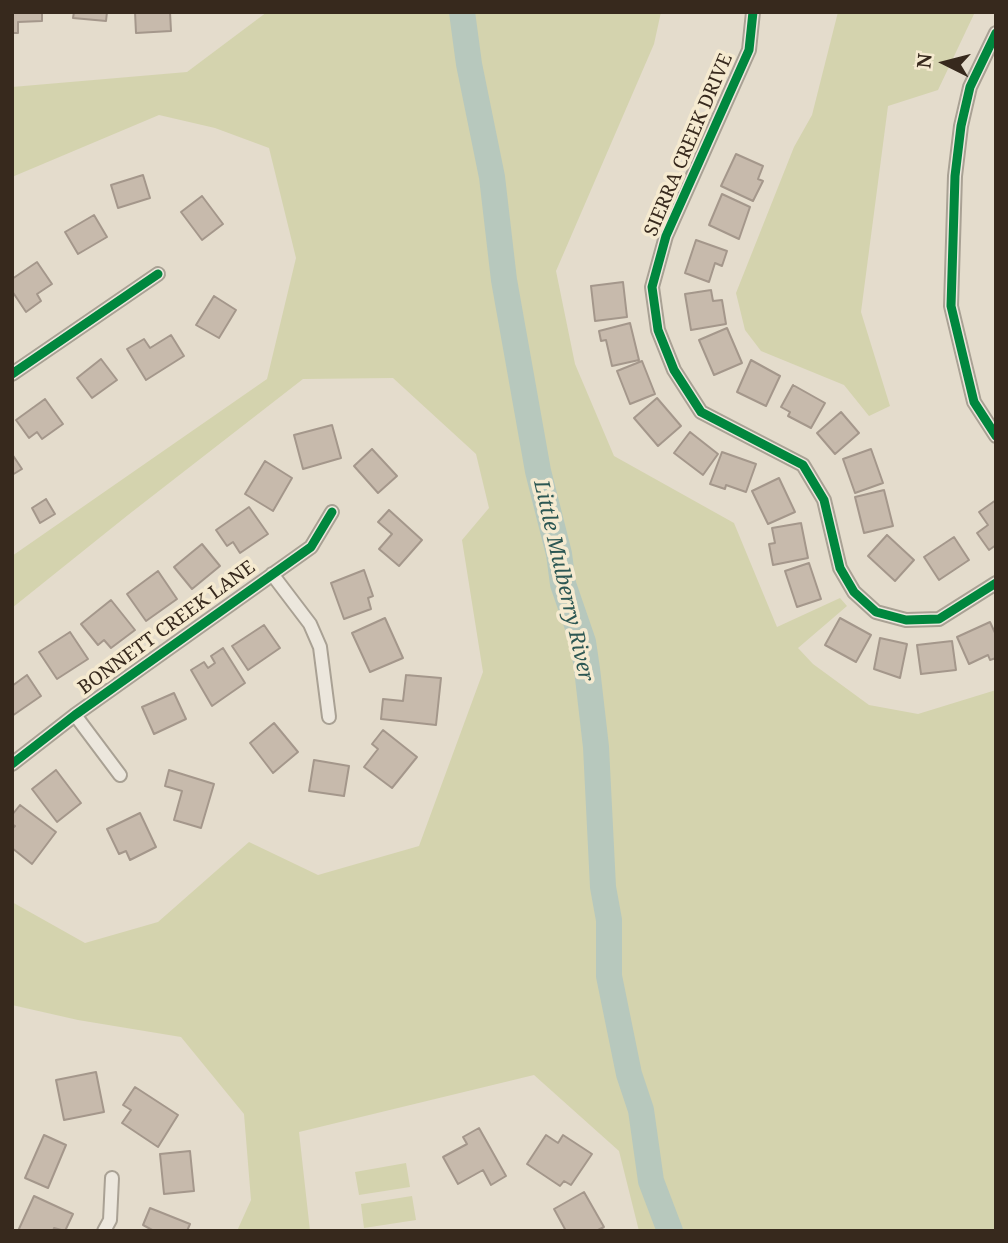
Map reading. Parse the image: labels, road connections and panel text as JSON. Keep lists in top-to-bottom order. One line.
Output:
{"streets":{"street":["SIERRA CREEK DRIVE","BONNETT CREEK LANE"]},"water":["Little Mulberry River"],"north":"left"}
